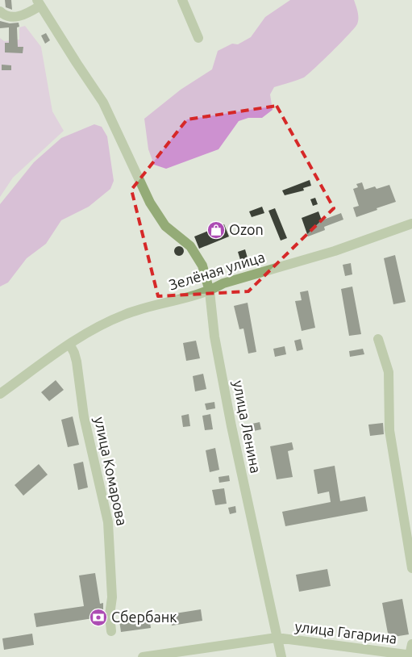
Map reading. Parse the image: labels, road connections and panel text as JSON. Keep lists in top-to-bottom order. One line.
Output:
{"streets":{"street":["Зелёная улица","улица Ленина","улица Комарова","улица Гагарина"]},"crossings":[["Зелёная улица","улица Ленина"],["Зелёная улица","улица Комарова"],["улица Ленина","улица Гагарина"]],"places":{"shop":["Ozon"],"bank":["Сбербанк"]}}
